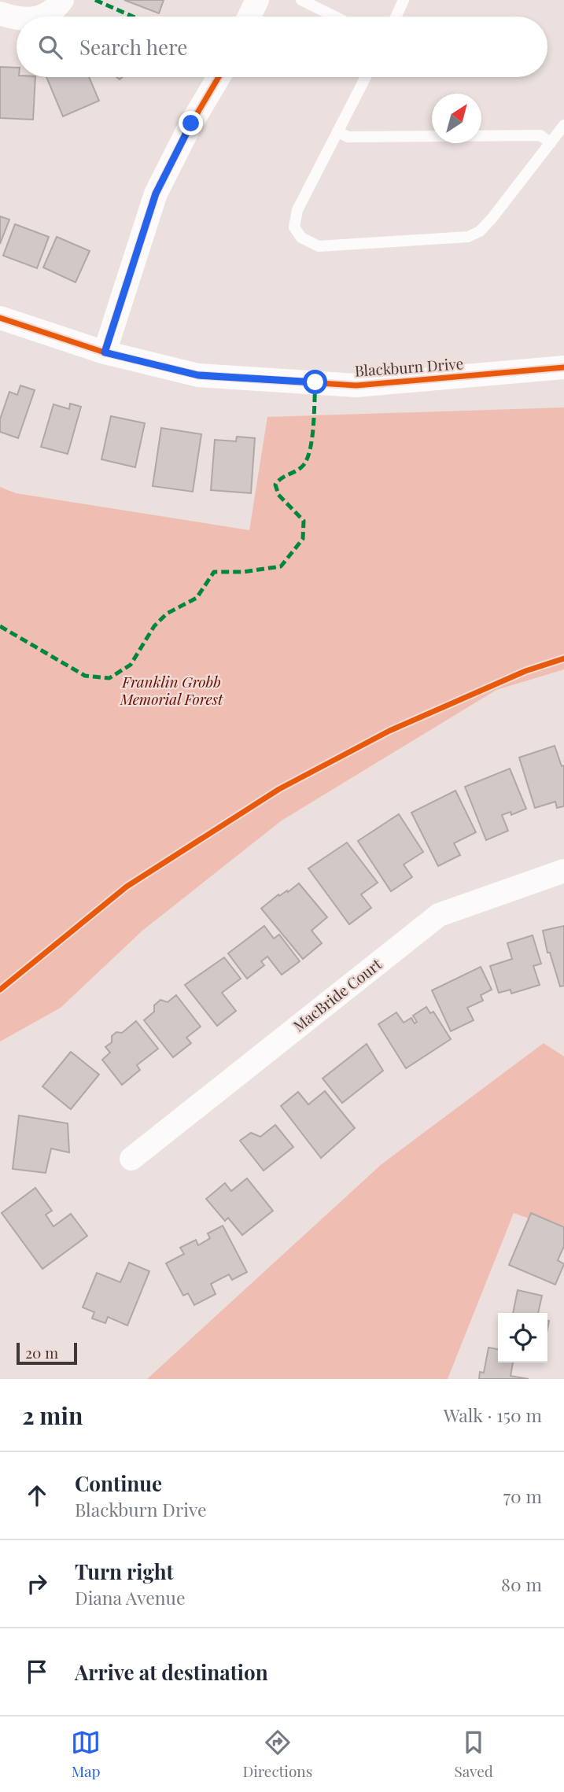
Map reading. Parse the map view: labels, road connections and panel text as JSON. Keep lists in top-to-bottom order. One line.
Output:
{"streets":{"street":["Blackburn Drive","MacBride Court"]},"parks":["Franklin Grobb Memorial Forest"],"scale_bar":"20 m","north":"top right","page":{"search":"Search here","scale":"20 m","heading":["2 min","Walk · 150 m"],"list":[["Continue","Blackburn Drive","70 m"],["Turn right","Diana Avenue","80 m"],"Arrive at destination"],"nav":["Map","Directions","Saved"]}}
